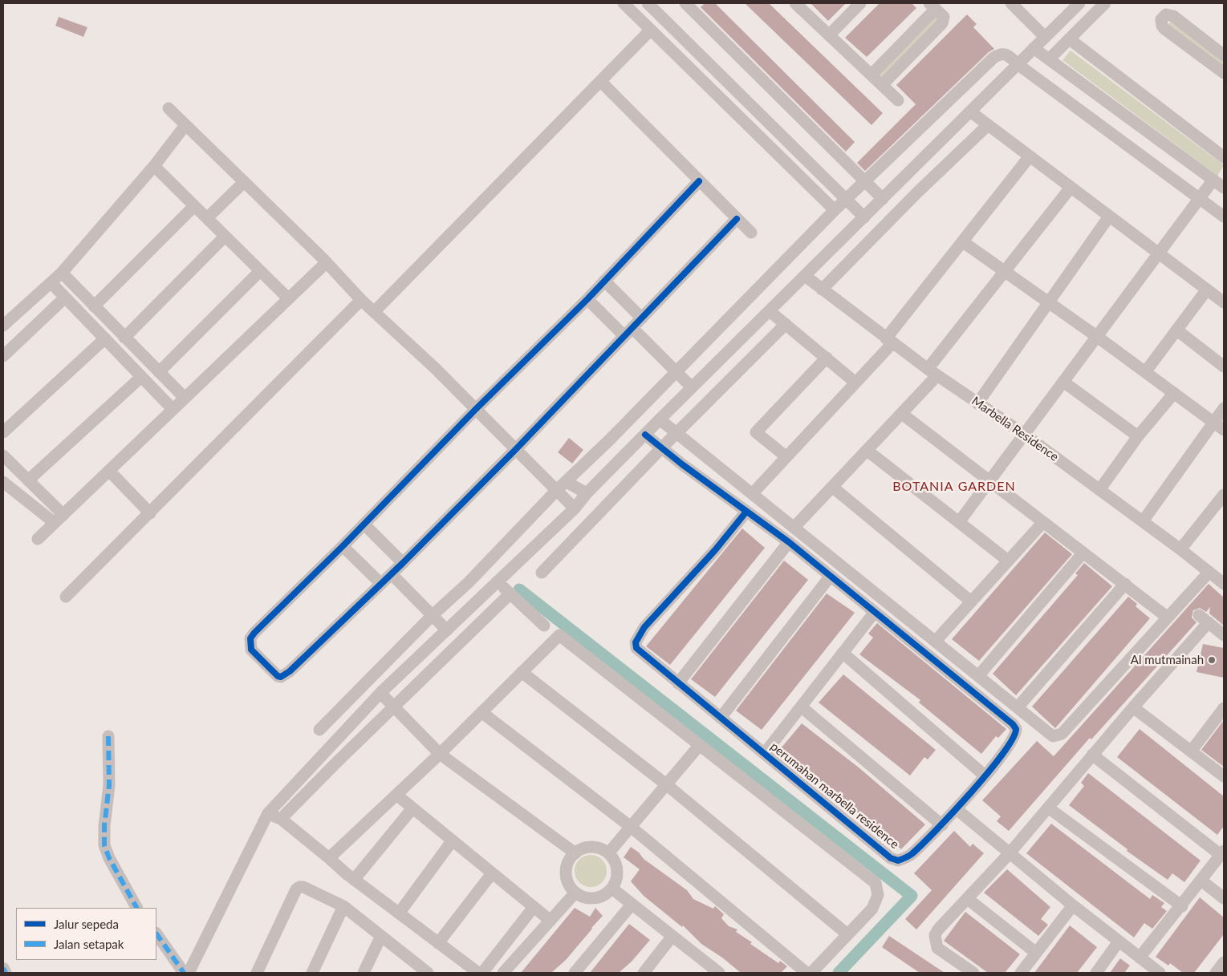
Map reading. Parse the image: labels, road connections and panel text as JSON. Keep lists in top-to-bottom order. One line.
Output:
{"streets":{"street":["Marbella Residence","perumahan marbella residence"]},"districts":["BOTANIA GARDEN"],"places":["Al mutmainah"],"legend":["Jalur sepeda","Jalan setapak"]}
